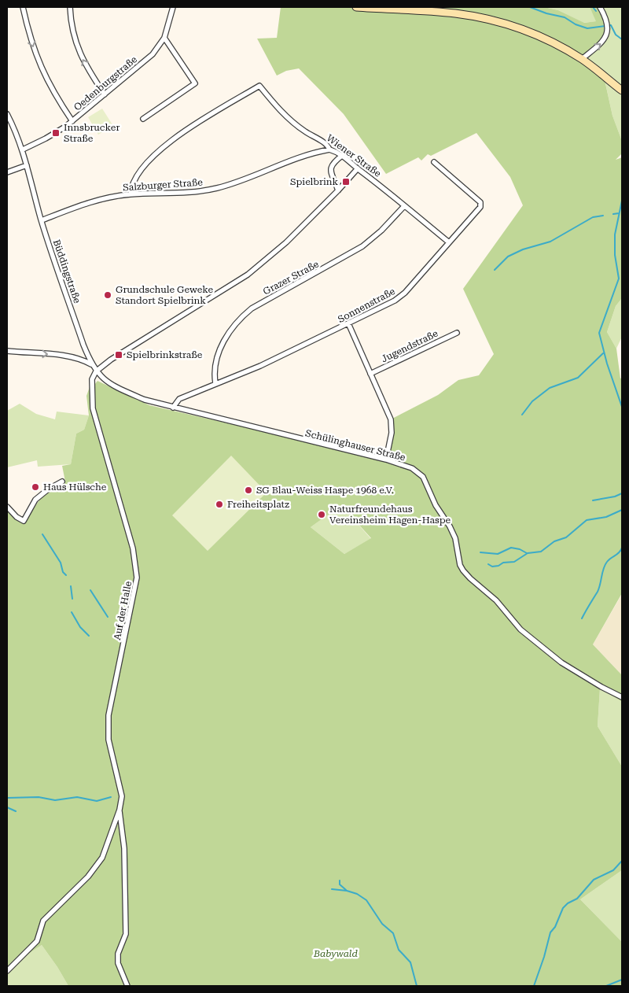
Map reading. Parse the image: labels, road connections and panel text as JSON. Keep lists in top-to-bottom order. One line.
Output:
{"streets":{"street":["Oedenburgstraße","Wiener Straße","Salzburger Straße","Büddingstraße","Grazer Straße","Sonnenstraße","Jugendstraße","Schülinghauser Straße","Auf der Halle"]},"crossings":[["Oedenburgstraße","Büddingstraße"],["Wiener Straße","Salzburger Straße"],["Wiener Straße","Grazer Straße"],["Wiener Straße","Sonnenstraße"],["Salzburger Straße","Büddingstraße"],["Büddingstraße","Schülinghauser Straße"],["Büddingstraße","Auf der Halle"],["Grazer Straße","Sonnenstraße"],["Sonnenstraße","Schülinghauser Straße"]],"parks":["Babywald"],"places":{"transit":["Innsbrucker Straße","Spielbrink","Spielbrinkstraße"],"other":["Grundschule Geweke Standort Spielbrink","Haus Hülsche","SG Blau-Weiss Haspe 1968 e.V.","Freiheitsplatz","Naturfreundehaus Vereinsheim Hagen-Haspe"]}}
